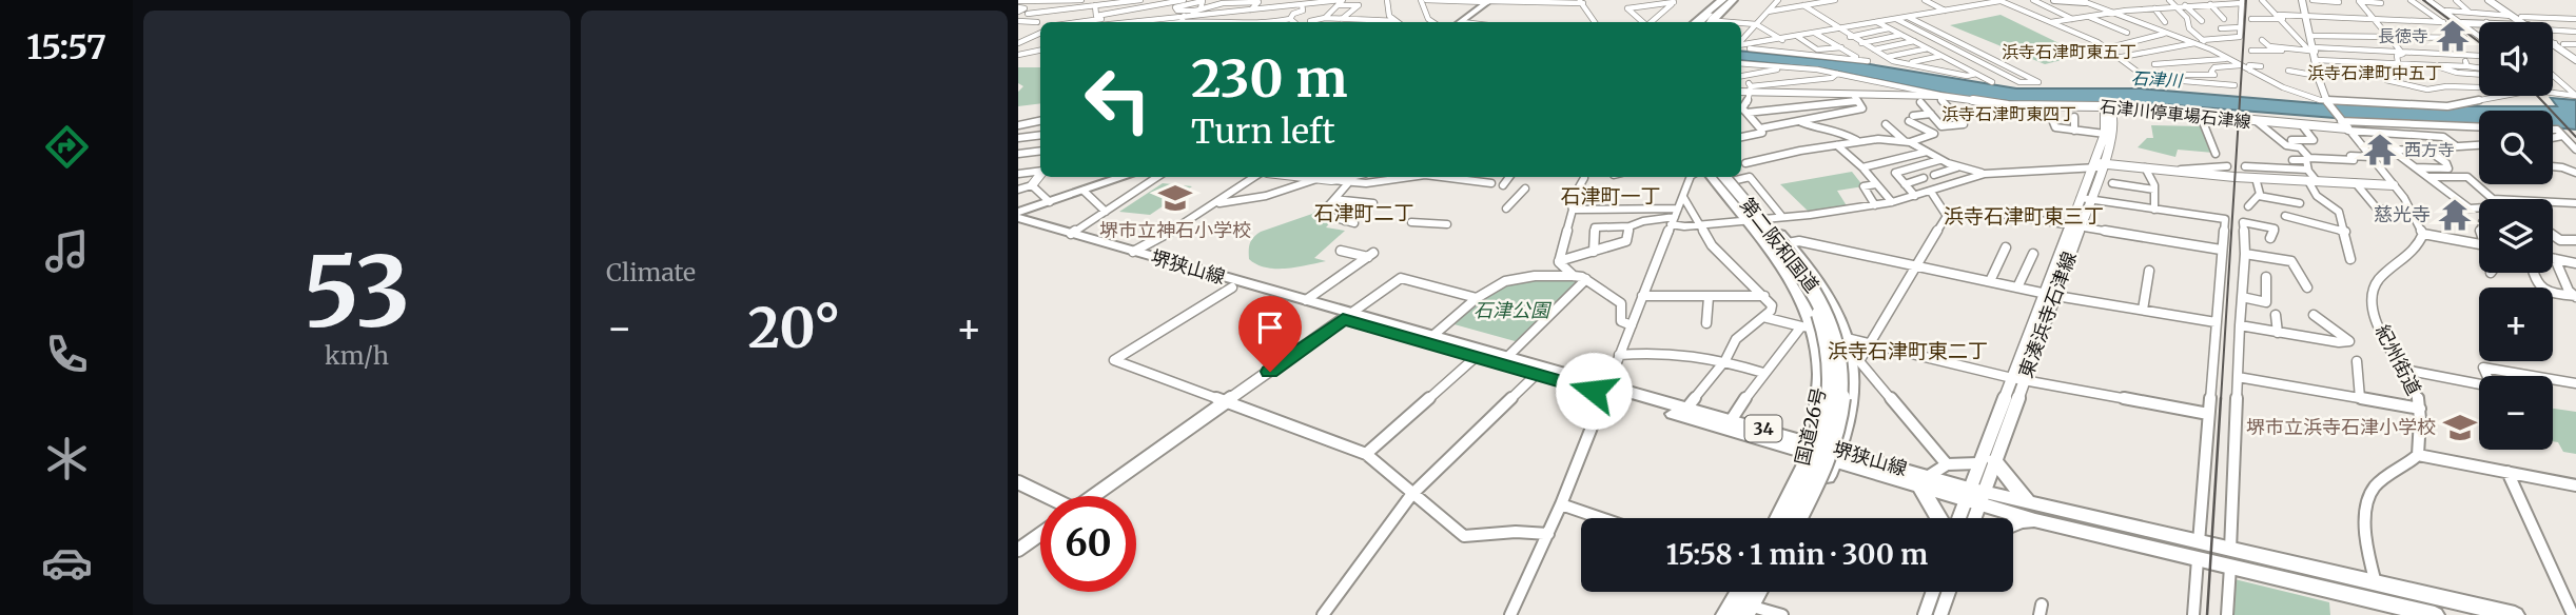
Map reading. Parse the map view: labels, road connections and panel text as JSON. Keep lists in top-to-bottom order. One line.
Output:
{"streets":{"highway":["第二阪和国道","国道26号"],"main road":["石津川停車場石津線","堺狭山線","34"],"street":["東湊浜寺石津線","紀州街道"]},"crossings":[["石津川停車場石津線","東湊浜寺石津線"],["堺狭山線","東湊浜寺石津線"],["堺狭山線","国道26号"]],"districts":["浜寺石津町東五丁","浜寺石津町中五丁","浜寺石津町東四丁","石津町一丁","石津町二丁","浜寺石津町東三丁","浜寺石津町東二丁"],"water":["石津川"],"parks":["石津公園"],"places":{"temple":["長徳寺","西方寺","慈光寺"],"school or university":["堺市立神石小学校","堺市立浜寺石津小学校"]},"page":{"tabs":"15:57","tile":[["53","km/h"],"Climate"],"map_buttons":["+","−"],"turn":["230 m","Turn left"],"heat":["−","20°","+"],"limit":"60","trip":"15:58 · 1 min · 300 m"}}
